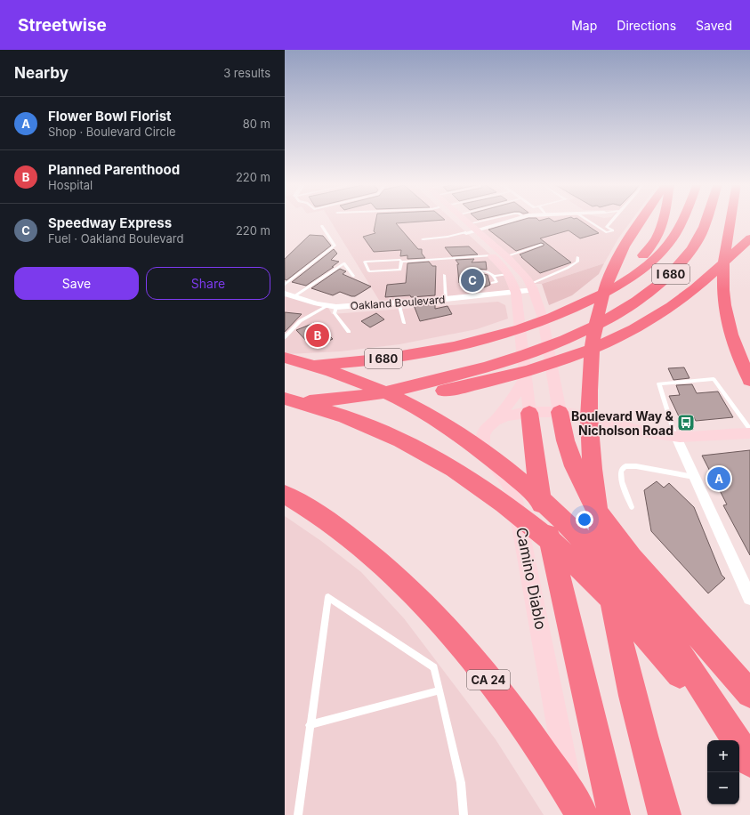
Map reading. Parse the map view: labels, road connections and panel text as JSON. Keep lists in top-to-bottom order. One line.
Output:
{"streets":{"highway":["I 680","CA 24"],"main road":["Camino Diablo"],"street":["Oakland Boulevard"]},"places":{"bus stop":["Boulevard Way & Nicholson Road"]},"page":{"header":"Streetwise","nav":["Map","Directions","Saved"],"heading":["Nearby","3 results"],"list":[{"mark":"A","name":"Flower Bowl Florist","note":"Shop · Boulevard Circle","value":"80 m"},{"mark":"B","name":"Planned Parenthood","note":"Hospital","value":"220 m"},{"mark":"C","name":"Speedway Express","note":"Fuel · Oakland Boulevard","value":"220 m"}],"buttons":["Save","Share"],"pins":["C","B","A"],"map_buttons":["+","−"]}}
